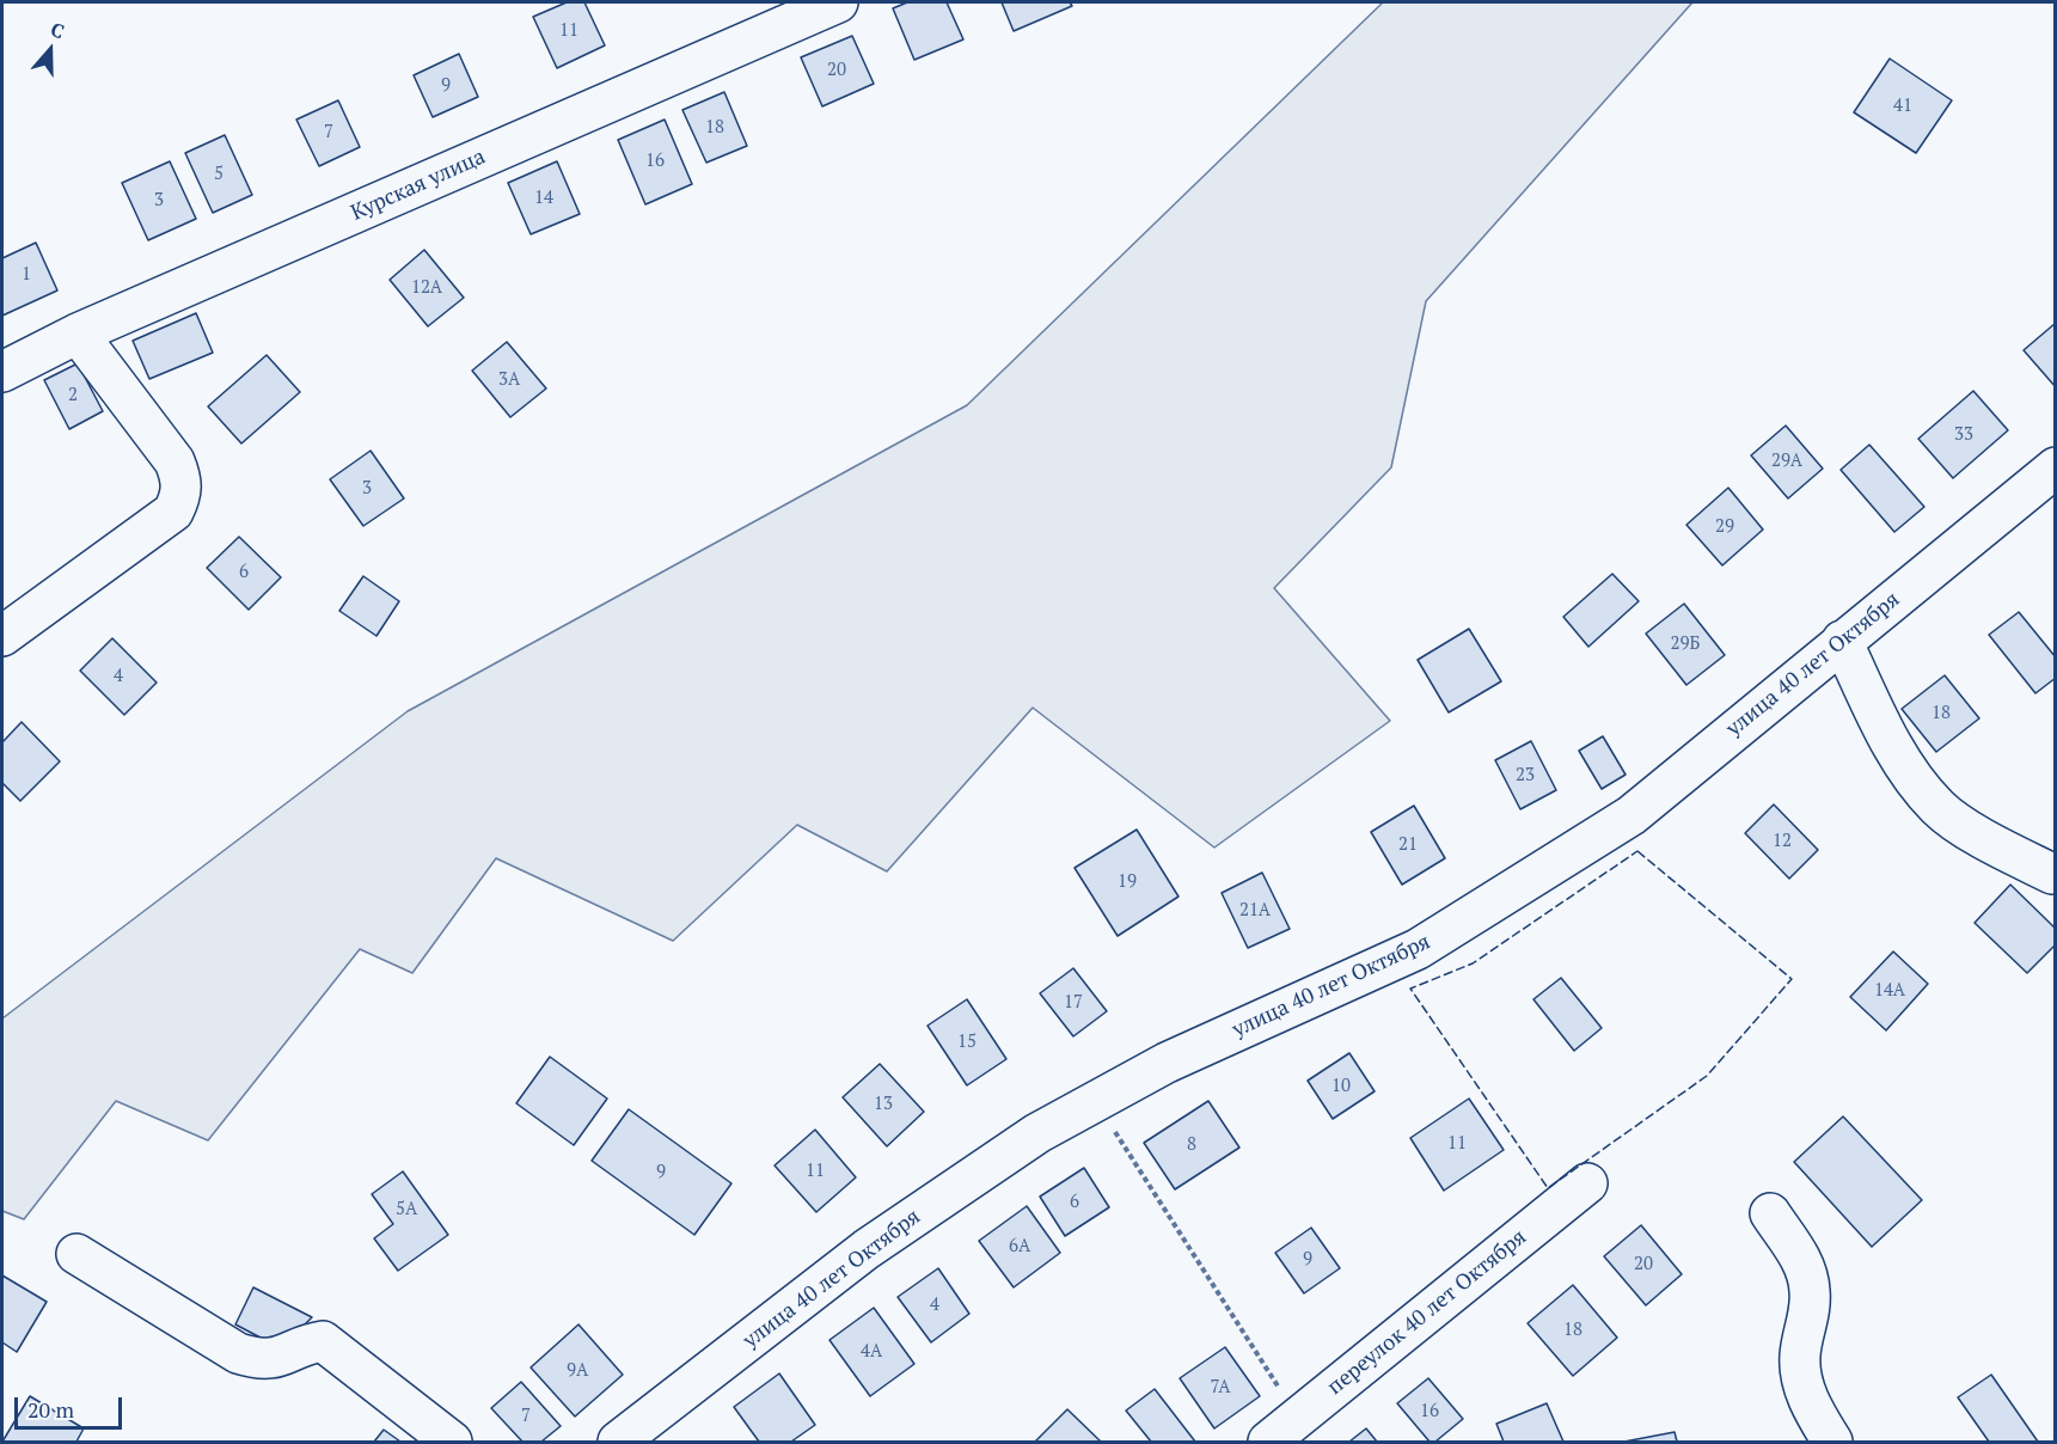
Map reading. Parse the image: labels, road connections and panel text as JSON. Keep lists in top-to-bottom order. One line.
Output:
{"streets":{"street":["Курская улица","улица 40 лет Октября","переулок 40 лет Октября"]},"house_numbers":["11","20","9","41","18","7","16","5","14","3","1","12А","3А","2","33","29А","3","29","6","29Б","4","18","23","12","21","19","21А","14А","17","15","10","13","11","8","11","9","6","5А","6А","9","20","4","18","4А","9А","7А","16","7"],"scale_bar":"20 m","north":"top"}
